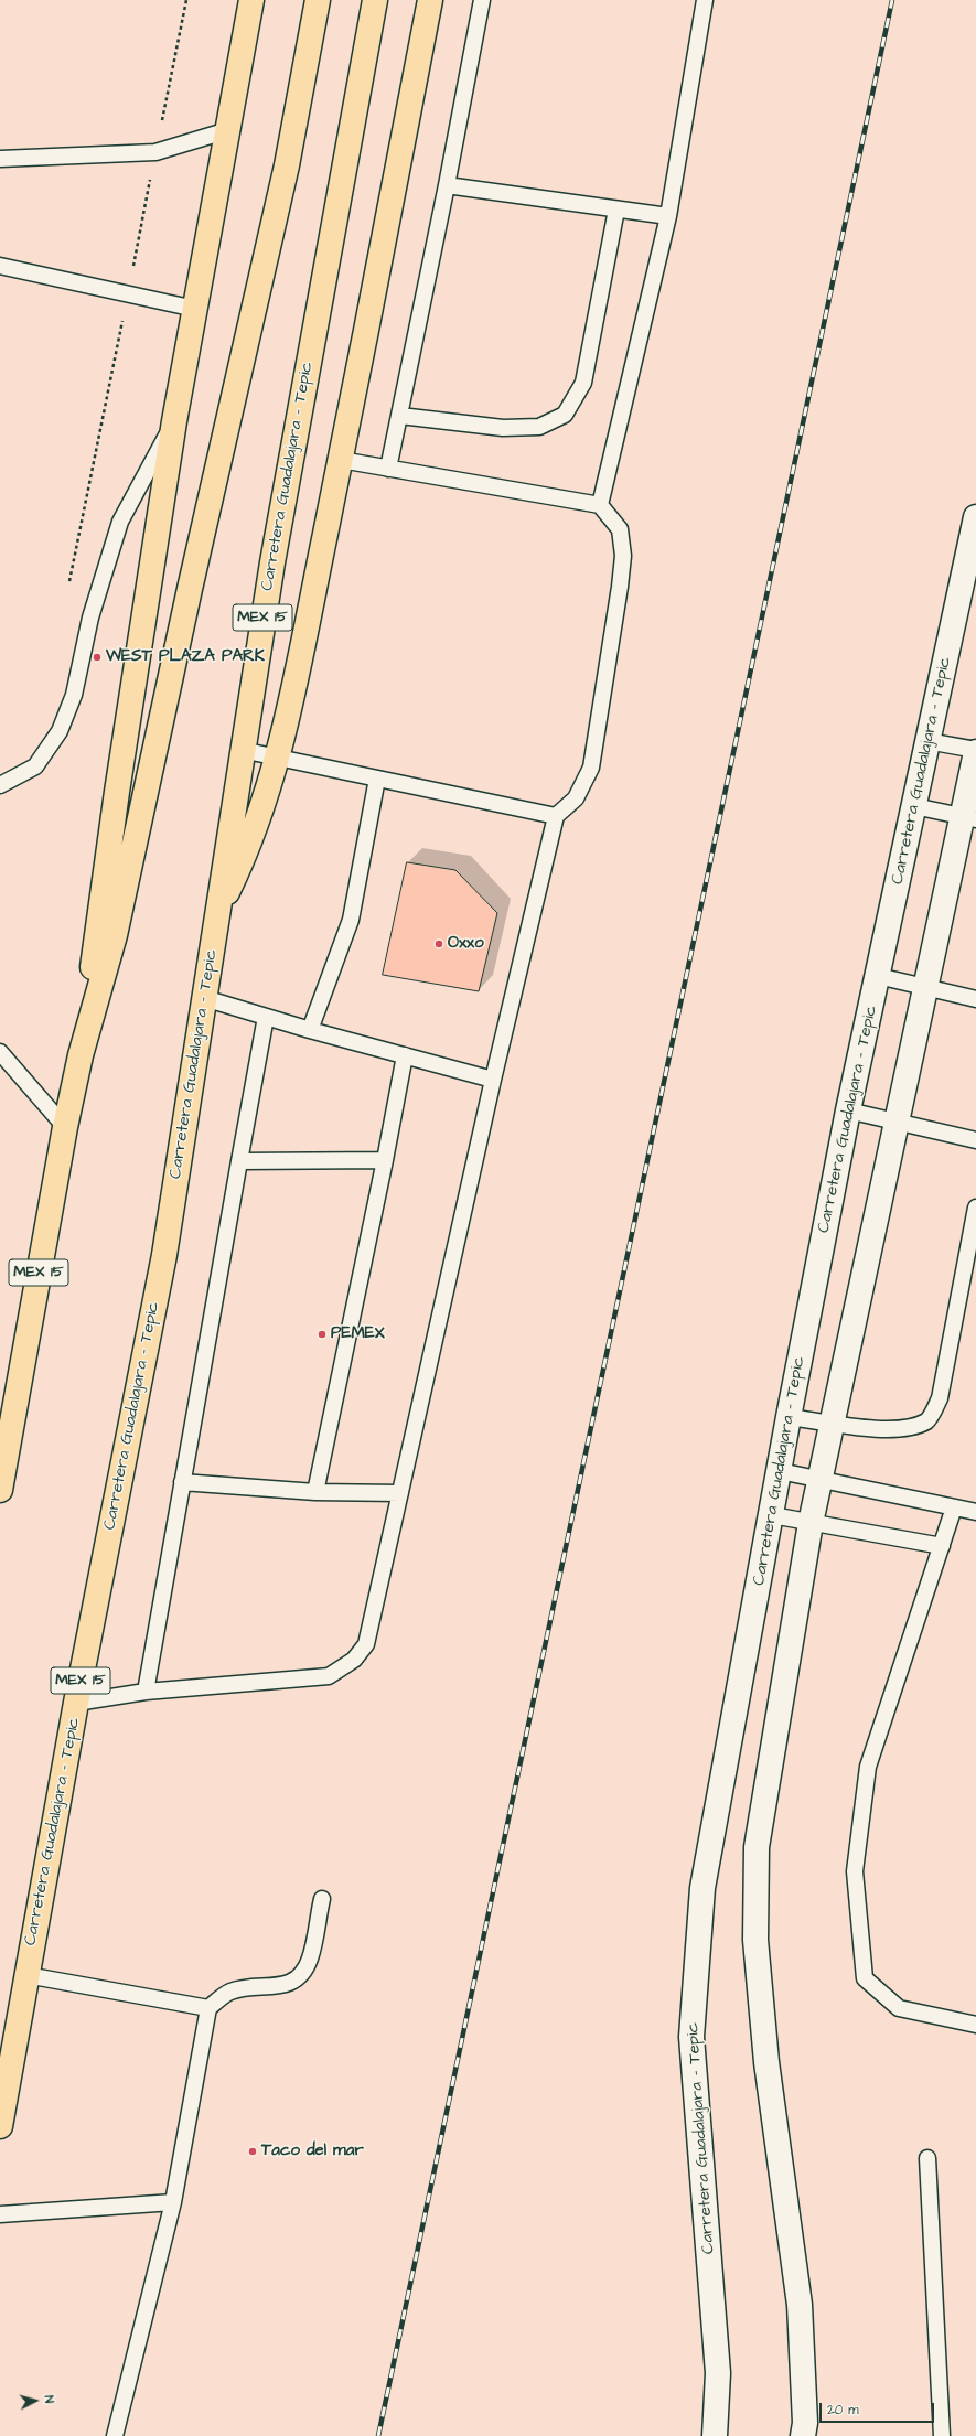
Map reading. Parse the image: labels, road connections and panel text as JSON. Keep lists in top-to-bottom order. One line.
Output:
{"streets":{"highway":["Carretera Guadalajara - Tepic","MEX 15"]},"places":["WEST PLAZA PARK","Oxxo","PEMEX","Taco del mar"],"scale_bar":"20 m","north":"right"}
